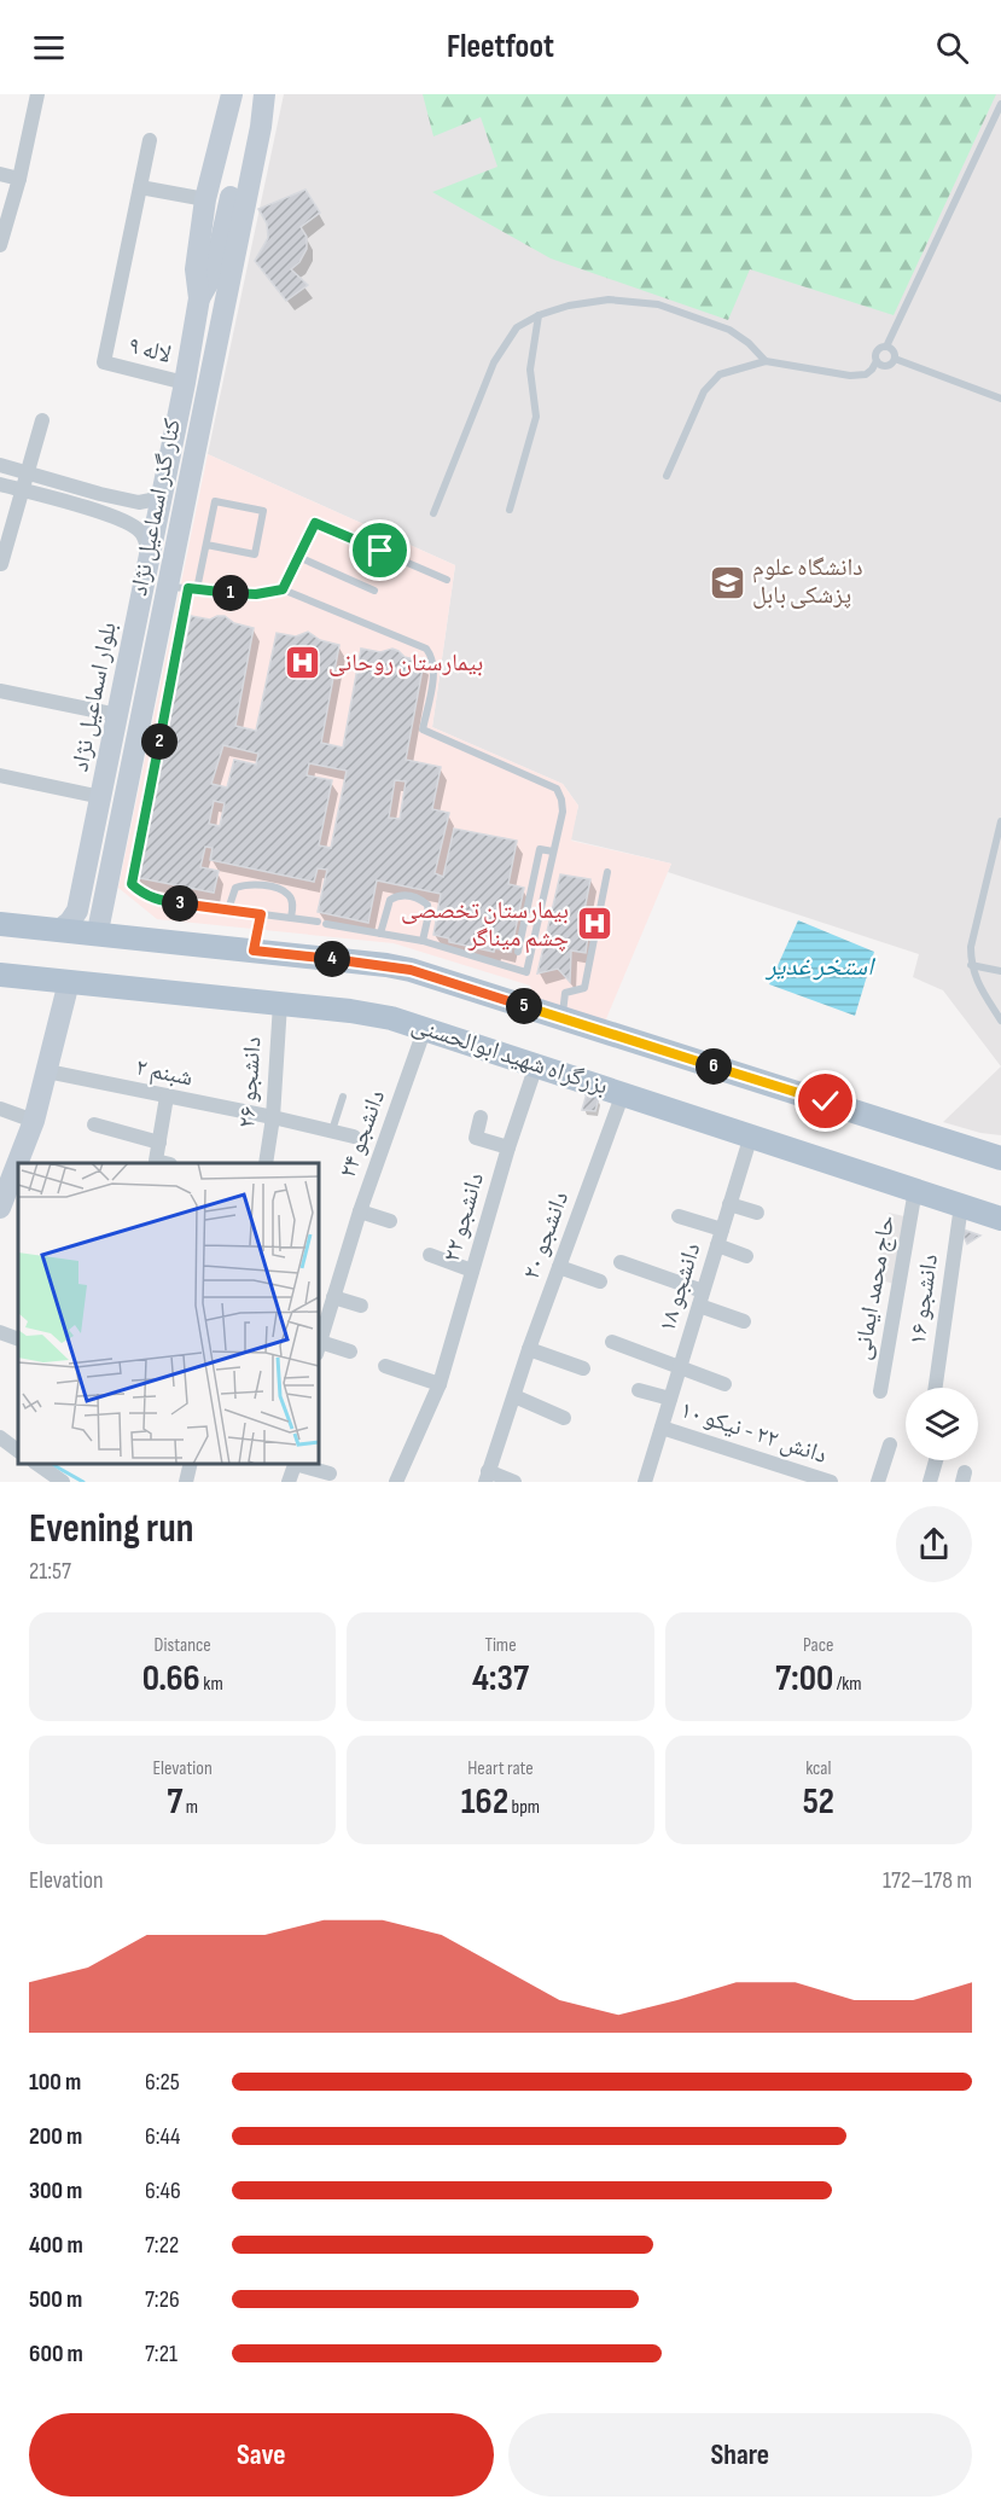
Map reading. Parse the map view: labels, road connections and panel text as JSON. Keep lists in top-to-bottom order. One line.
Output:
{"streets":{"main road":["کنار گذر اسماعیل نژاد","بلوار اسماعیل نژاد","بزرگراه شهید ابوالحسنی"],"street":["لاله ۹","شبنم ۲","دانشجو ۲۶","دانشجو ۲۴","دانشجو ۲۲","دانشجو ۲۰","دانشجو ۱۸","حاج محمد ایمانی","دانشجو ۱۶","دانش ۲۲ - نیکو ۱۰"]},"crossings":[["لاله ۹","بلوار اسماعیل نژاد"],["بزرگراه شهید ابوالحسنی","دانشجو ۲۶"],["بزرگراه شهید ابوالحسنی","دانشجو ۲۴"],["بزرگراه شهید ابوالحسنی","دانشجو ۲۲"],["بزرگراه شهید ابوالحسنی","دانشجو ۲۰"],["بزرگراه شهید ابوالحسنی","دانشجو ۱۸"],["بزرگراه شهید ابوالحسنی","حاج محمد ایمانی"],["بزرگراه شهید ابوالحسنی","دانشجو ۱۶"],["شبنم ۲","دانشجو ۲۶"],["دانشجو ۱۸","دانش ۲۲ - نیکو ۱۰"]],"water":["استخر غدیر"],"places":{"school or university":["دانشگاه علوم پزشکی بابل"],"hospital":["بیمارستان روحانی","بیمارستان تخصصی چشم میناگر"]},"page":{"header":"Fleetfoot","pins":["1","2","3","4","5","6"],"heading":["Evening run","21:57"],"stats":[["Distance","0.66 km"],["Time","4:37"],["Pace","7:00 /km"],["Elevation","7 m"],["Heart rate","162 bpm"],["kcal","52"]],"chart":["Elevation","172–178 m"],"list":[{"name":"100 m","note":"6:25"},{"name":"200 m","note":"6:44"},{"name":"300 m","note":"6:46"},{"name":"400 m","note":"7:22"},{"name":"500 m","note":"7:26"},{"name":"600 m","note":"7:21"}],"buttons":["Save","Share"]}}
